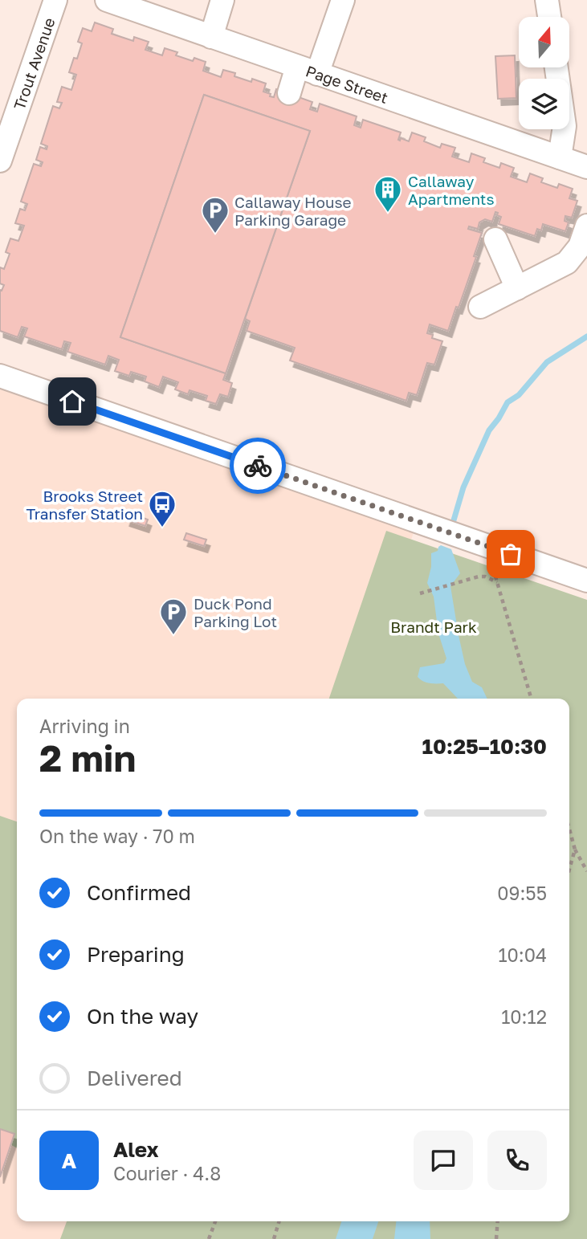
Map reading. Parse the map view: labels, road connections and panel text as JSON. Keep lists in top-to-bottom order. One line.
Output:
{"streets":{"street":["Trout Avenue","Page Street"]},"parks":["Brandt Park"],"places":{"building":["Callaway Apartments"],"parking":["Callaway House Parking Garage","Duck Pond Parking Lot"],"bus stop":["Brooks Street Transfer Station"]},"north":"top","page":{"heading":["2 min","Arriving in","10:25–10:30"],"panel":["Alex","Courier · 4.8"],"bar":"On the way · 70 m","list":[["Confirmed","09:55"],["Preparing","10:04"],["On the way","10:12"],"Delivered"],"round":"A"}}
